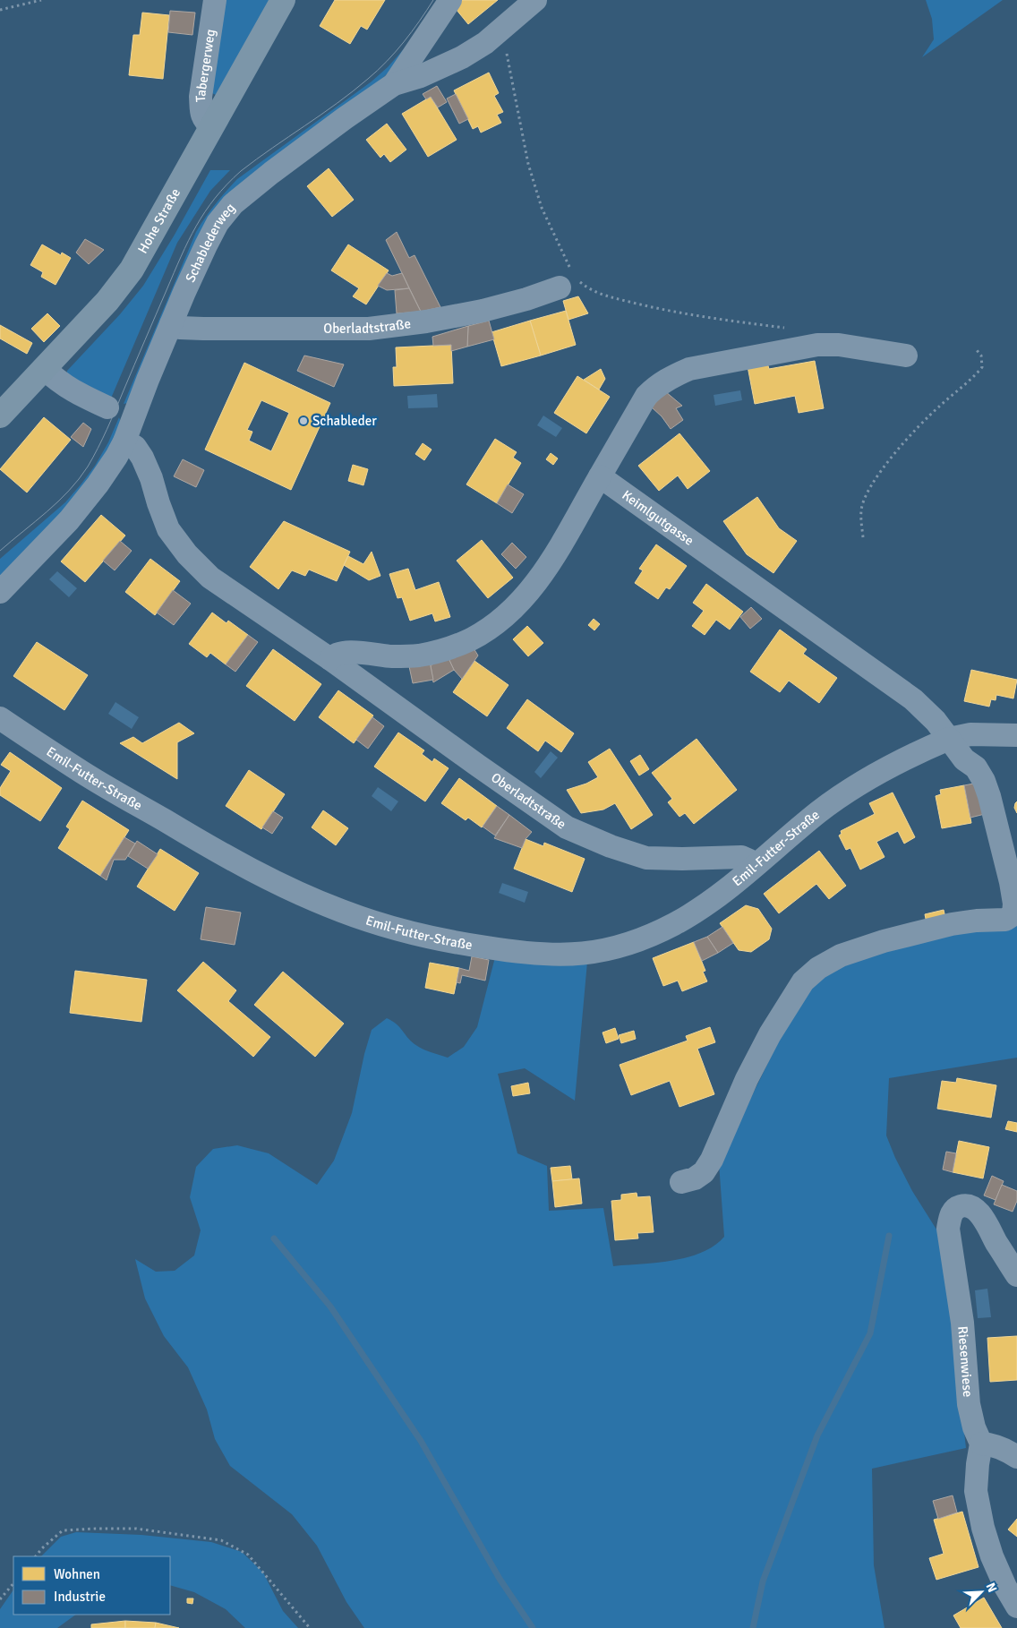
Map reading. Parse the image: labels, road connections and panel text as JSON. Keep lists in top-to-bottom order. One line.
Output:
{"streets":{"main road":["Hohe Straße"],"street":["Tabergerweg","Schablederweg","Oberladtstraße","Keimlgutgasse","Emil-Futter-Straße","Riesenwiese"]},"crossings":[["Tabergerweg","Hohe Straße"],["Schablederweg","Oberladtstraße"],["Oberladtstraße","Emil-Futter-Straße"],["Keimlgutgasse","Emil-Futter-Straße"]],"places":["Schableder"],"legend":["Wohnen","Industrie"],"north":"top right"}
